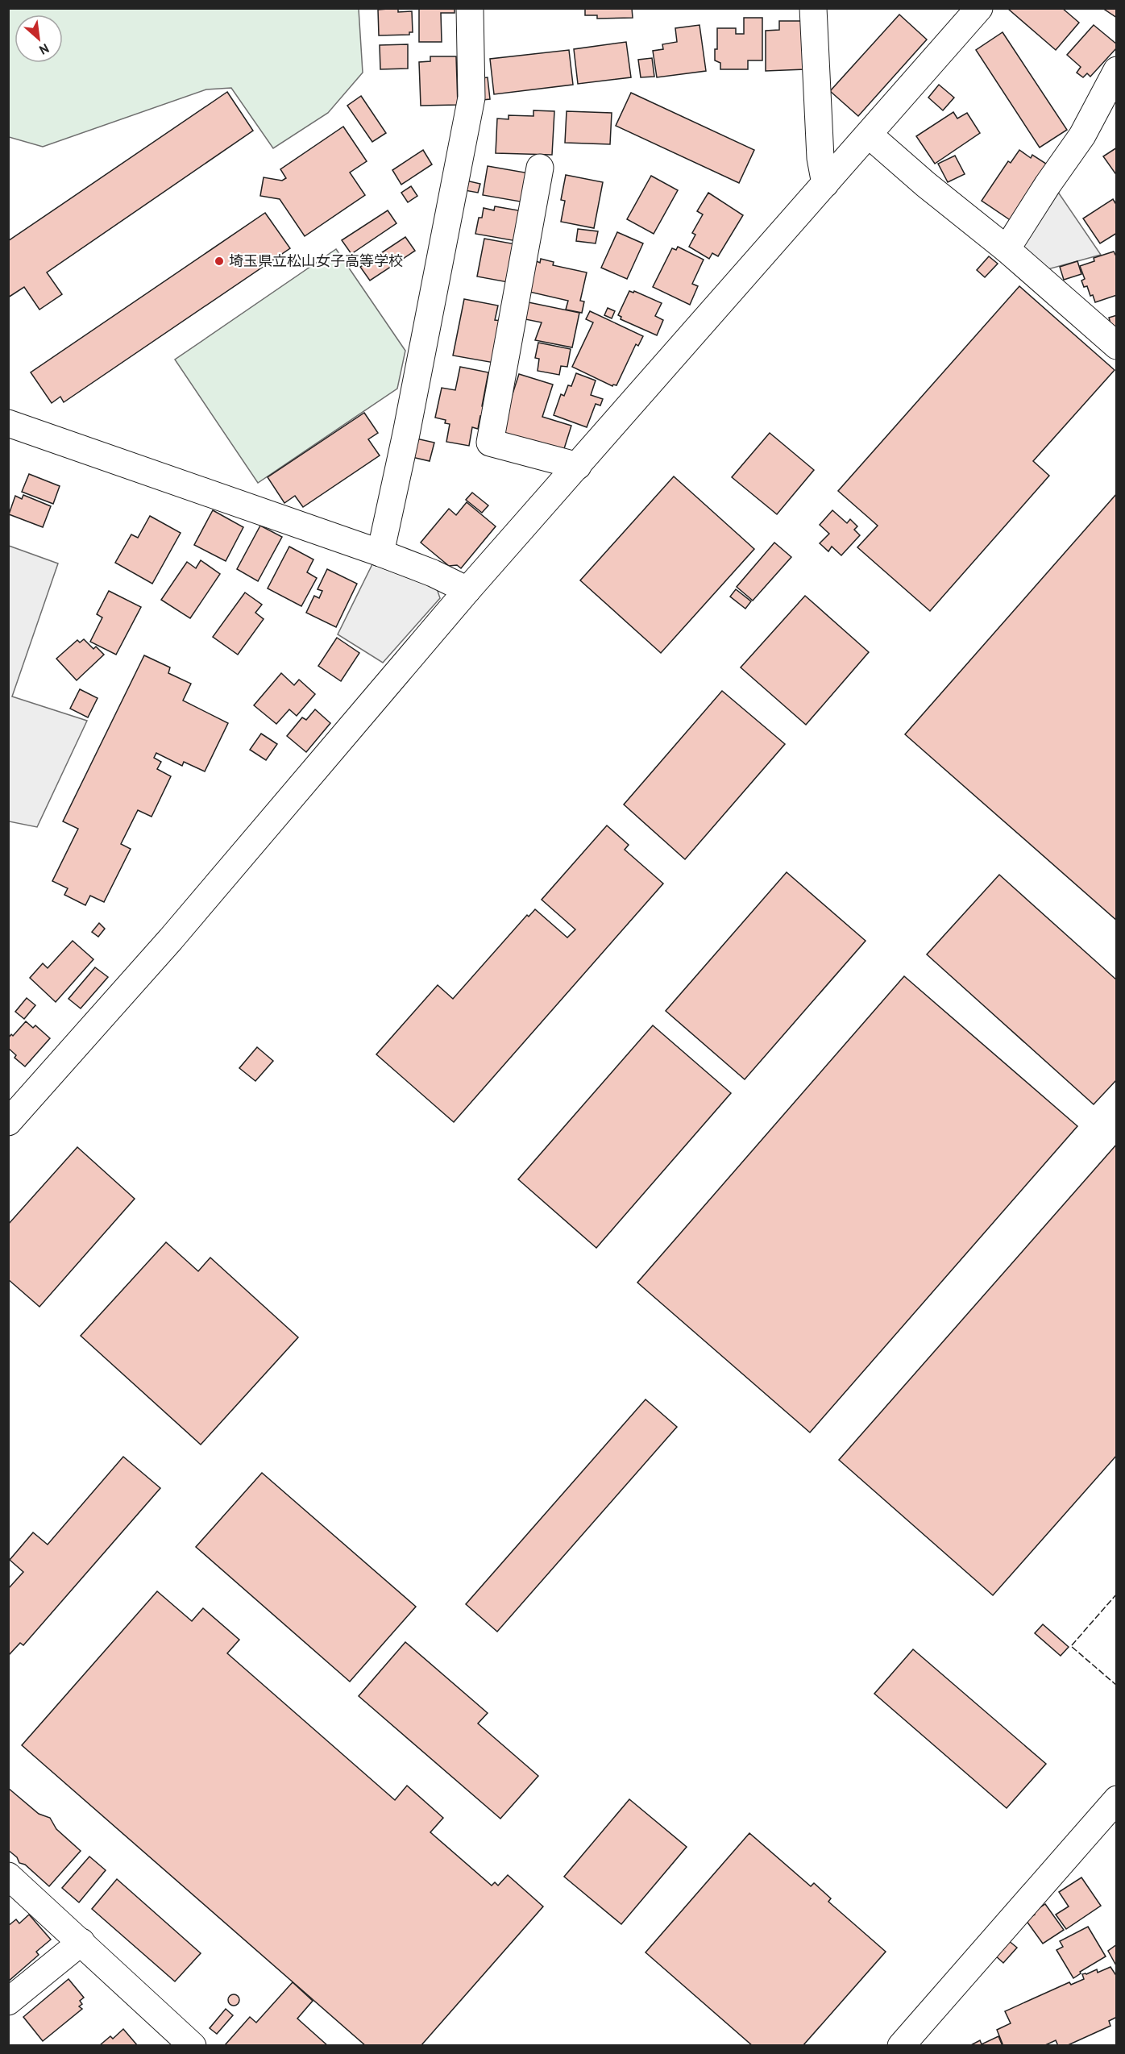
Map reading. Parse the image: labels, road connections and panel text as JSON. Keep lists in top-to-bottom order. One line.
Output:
{"places":["埼玉県立松山女子高等学校"],"north":"bottom right"}
